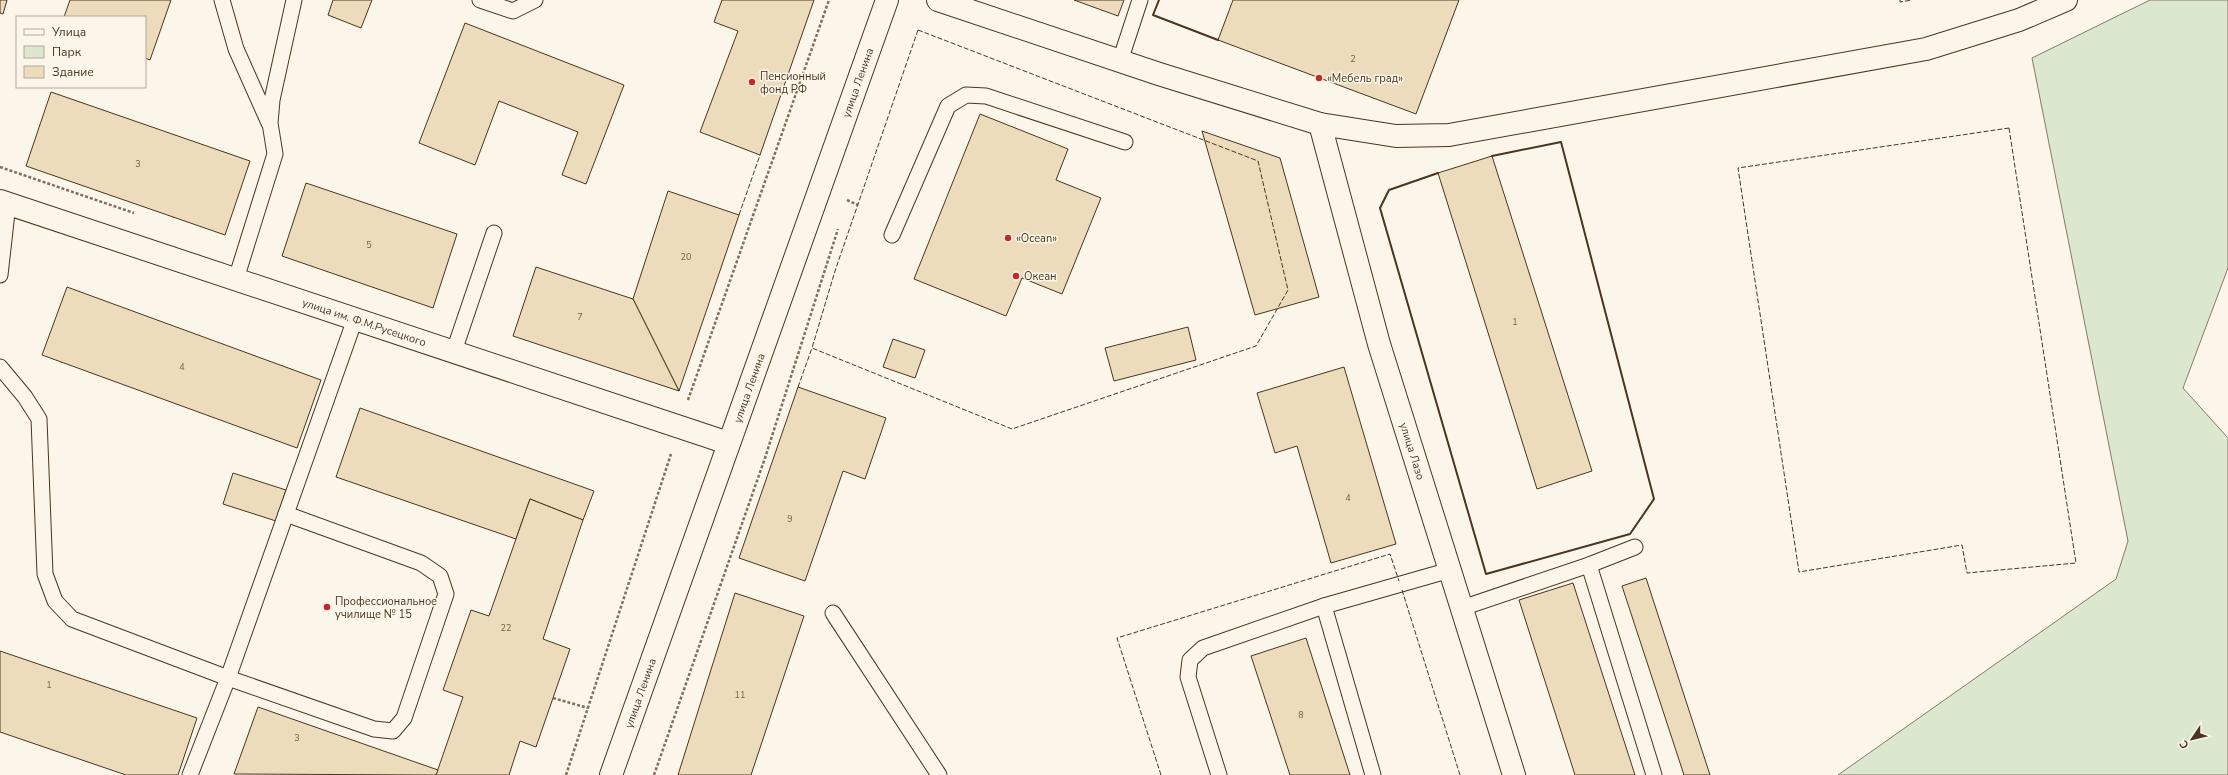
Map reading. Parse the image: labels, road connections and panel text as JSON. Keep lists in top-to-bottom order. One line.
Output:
{"streets":{"street":["улица Ленина","улица им. Ф.М.Русецкого","улица Лазо"]},"crossings":[["улица Ленина","улица им. Ф.М.Русецкого"]],"places":["«Мебель град»","Пенсионный фонд РФ","«Оcean»","Океан","Профессиональное училище № 15"],"house_numbers":["2","3","5","20","7","1","4","4","9","22","1","11","8","3"],"legend":["Улица","Парк","Здание"],"north":"bottom left"}
